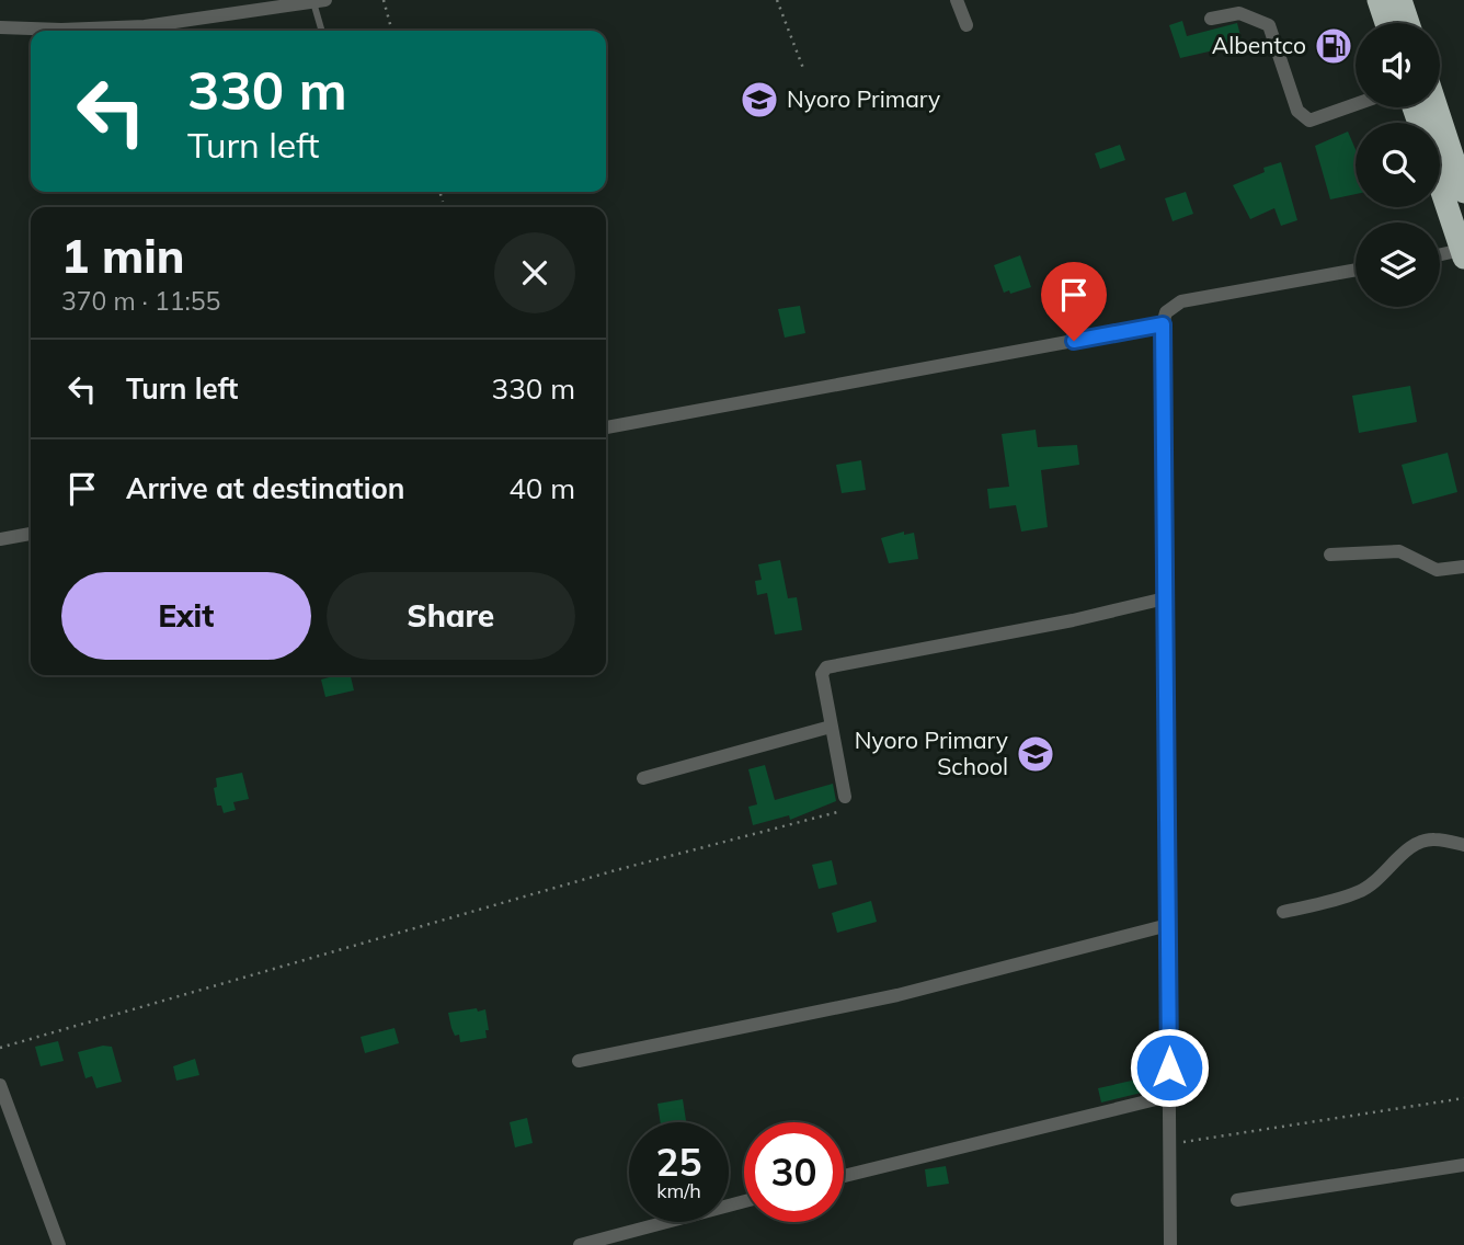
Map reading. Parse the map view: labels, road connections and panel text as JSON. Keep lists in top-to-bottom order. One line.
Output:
{"places":{"fuel station":["Albentco"],"school or university":["Nyoro Primary","Nyoro Primary School"]},"page":{"turn":["330 m","Turn left"],"heading":["1 min","370 m · 11:55"],"list":[{"name":"Turn left","value":"330 m"},{"name":"Arrive at destination","value":"40 m"}],"buttons":["Exit","Share"],"speed":"25 km/h","limit":"30"}}
